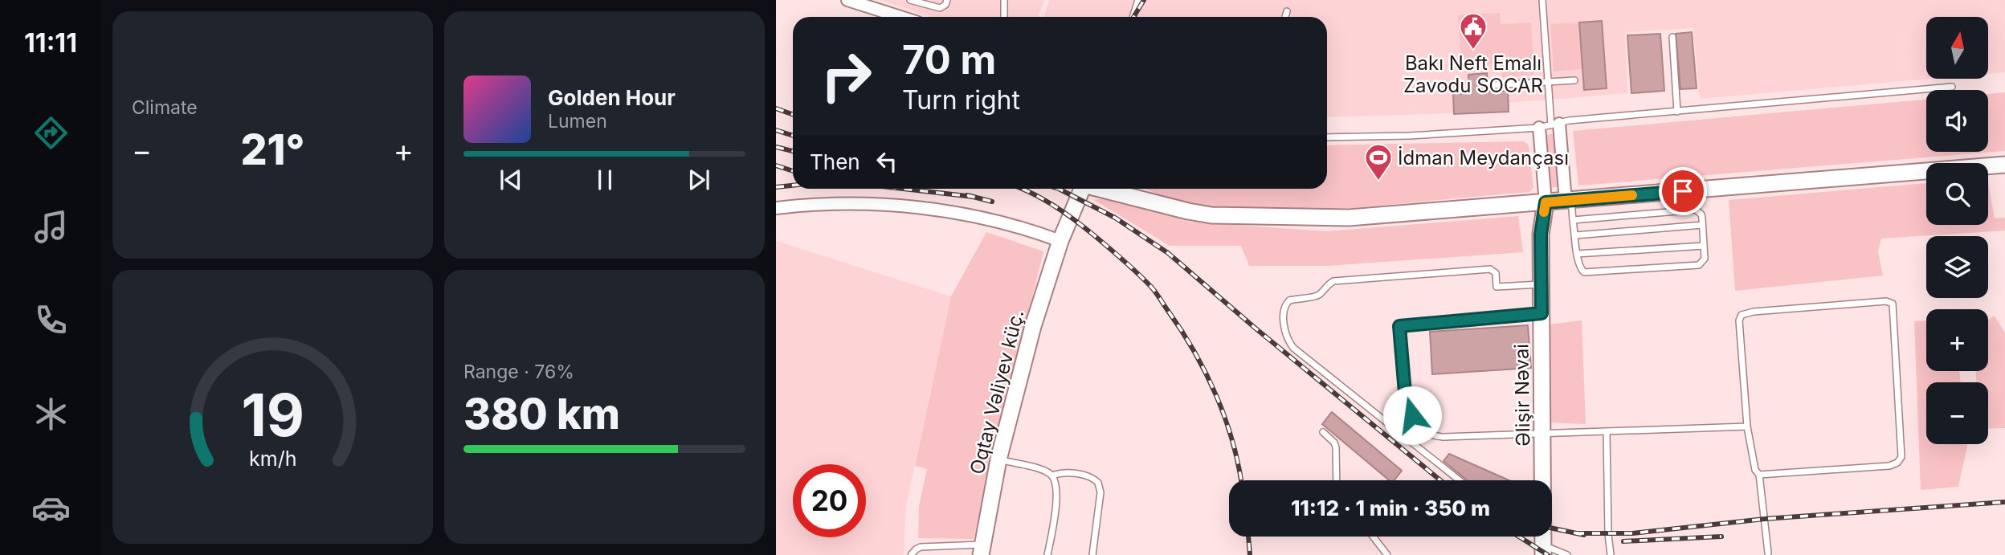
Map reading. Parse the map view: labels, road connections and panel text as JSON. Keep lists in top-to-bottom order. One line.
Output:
{"streets":{"street":["Oqtay Vəliyev küç.","Əlişir Nəvai"]},"places":{"public building":["Bakı Neft Emalı Zavodu SOCAR"],"sports":["İdman Meydançası"]},"north":"top","page":{"tabs":"11:11","tile":["Climate",["Range · 76%","380 km"]],"map_buttons":["+","−"],"turn":["70 m","Turn right"],"song":["Golden Hour","Lumen"],"heat":["−","21°","+"],"then":"Then","limit":"20","trip":"11:12 · 1 min · 350 m","gauge":["19","km/h"]}}
